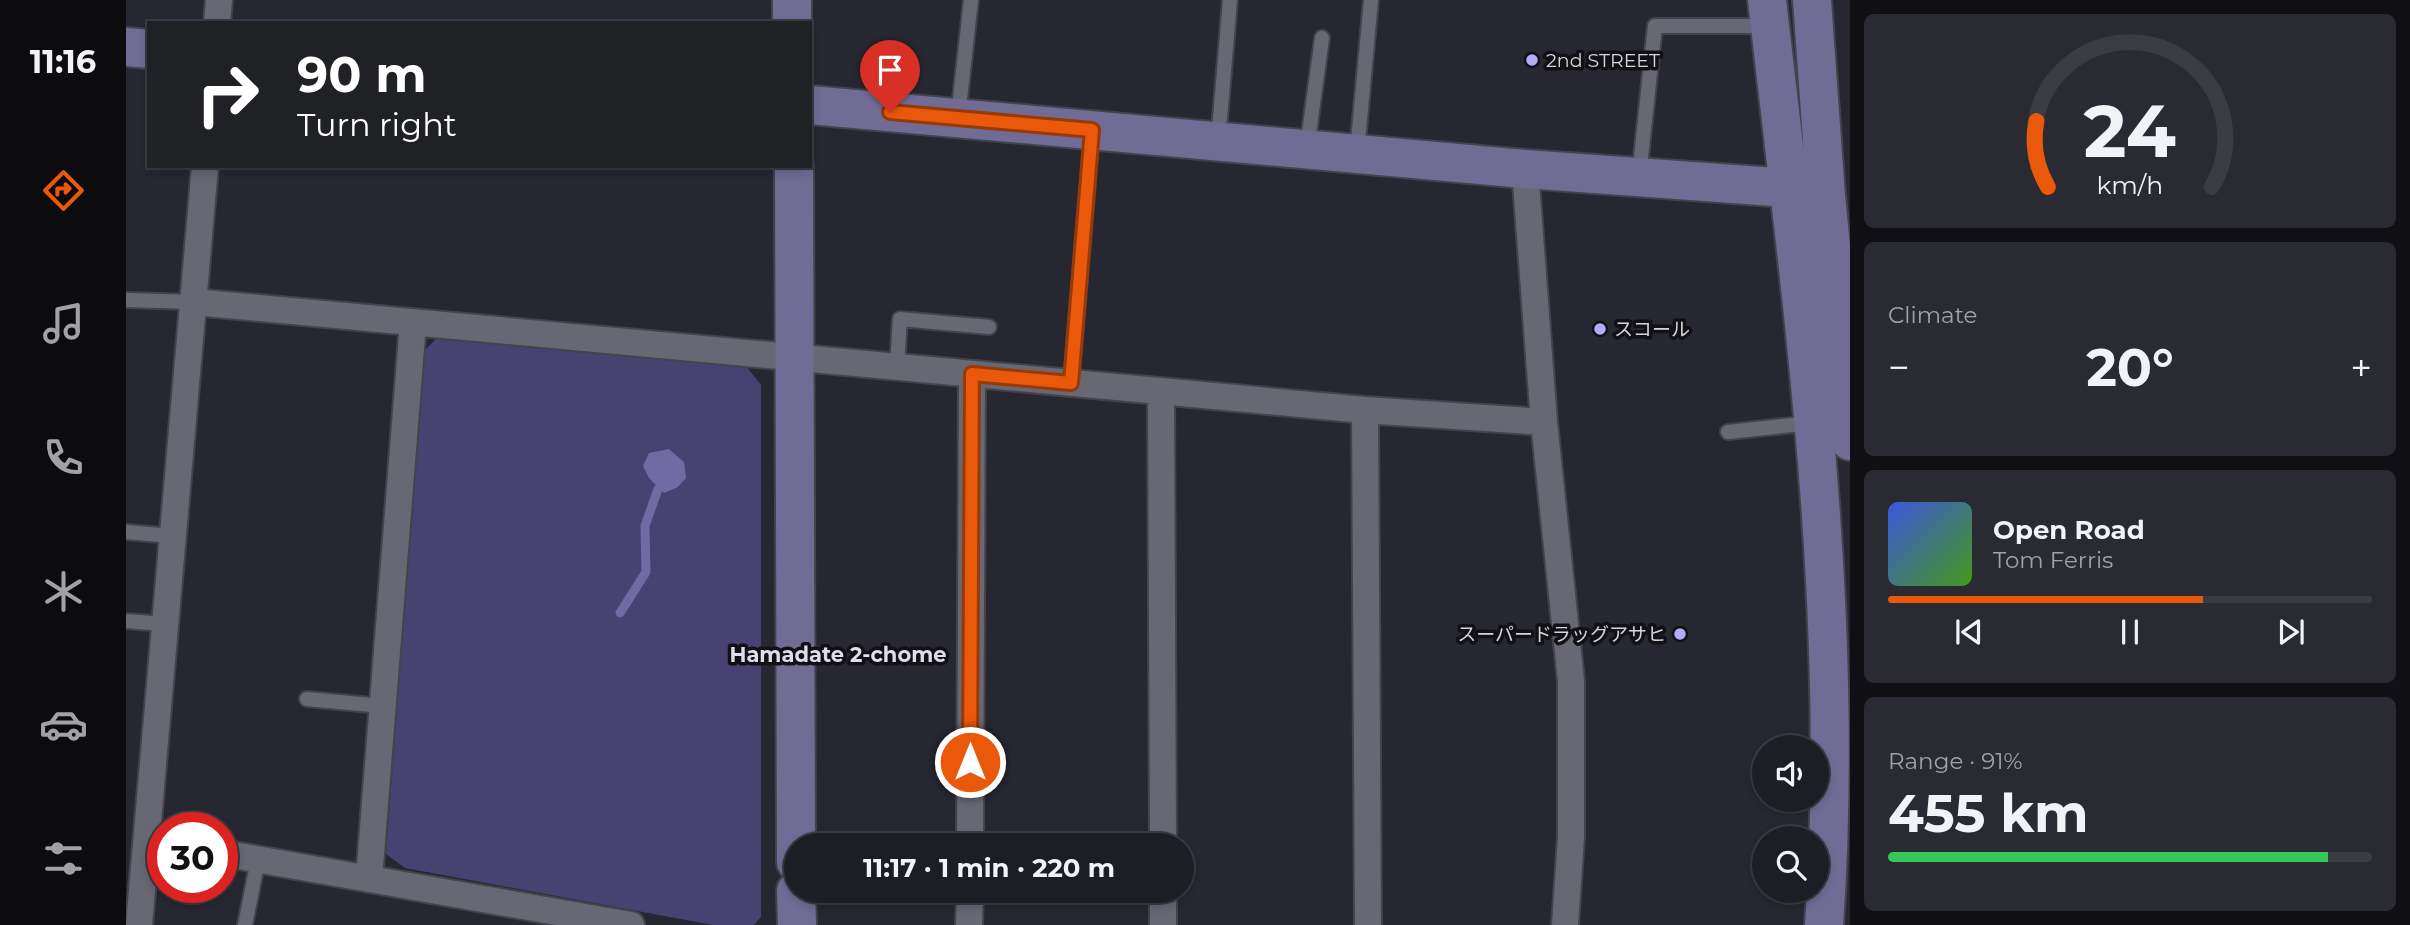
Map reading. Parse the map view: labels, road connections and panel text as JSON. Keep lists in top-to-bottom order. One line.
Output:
{"districts":["Hamadate 2-chome"],"places":["2nd STREET","スコール","スーパードラッグアサヒ"],"page":{"tabs":"11:16","turn":["90 m","Turn right"],"tile":["Climate",["Range · 91%","455 km"]],"heat":["−","20°","+"],"song":["Open Road","Tom Ferris"],"limit":"30","trip":"11:17 · 1 min · 220 m","gauge":["24","km/h"]}}
